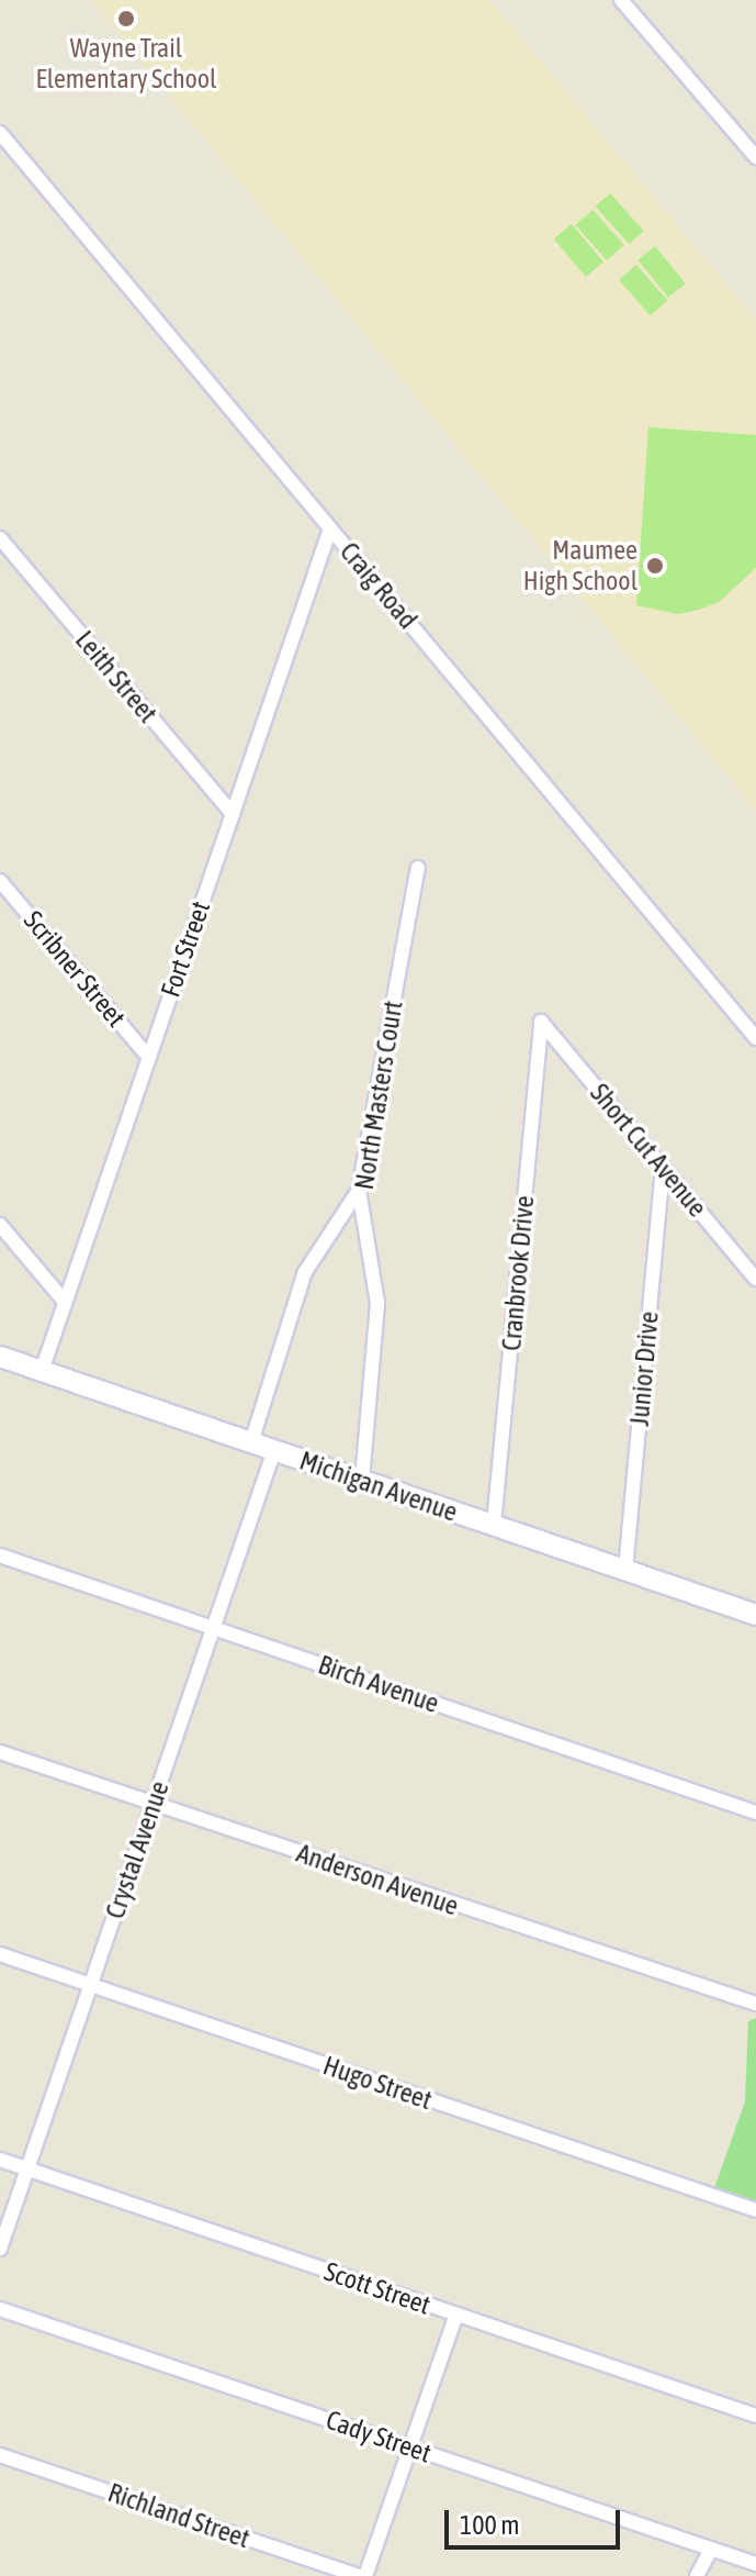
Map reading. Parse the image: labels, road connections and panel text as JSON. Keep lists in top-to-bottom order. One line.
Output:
{"streets":{"street":["Craig Road","Leith Street","Fort Street","Scribner Street","North Masters Court","Short Cut Avenue","Cranbrook Drive","Junior Drive","Michigan Avenue","Birch Avenue","Crystal Avenue","Anderson Avenue","Hugo Street","Scott Street","Cady Street","Richland Street"]},"crossings":[["Craig Road","Fort Street"],["Leith Street","Fort Street"],["Fort Street","Scribner Street"],["Fort Street","Michigan Avenue"],["North Masters Court","Michigan Avenue"],["Short Cut Avenue","Cranbrook Drive"],["Short Cut Avenue","Junior Drive"],["Cranbrook Drive","Michigan Avenue"],["Junior Drive","Michigan Avenue"],["Michigan Avenue","Crystal Avenue"],["Birch Avenue","Crystal Avenue"],["Crystal Avenue","Anderson Avenue"],["Crystal Avenue","Hugo Street"],["Crystal Avenue","Scott Street"]],"places":["Wayne Trail Elementary School","Maumee High School"],"scale_bar":"100 m"}
